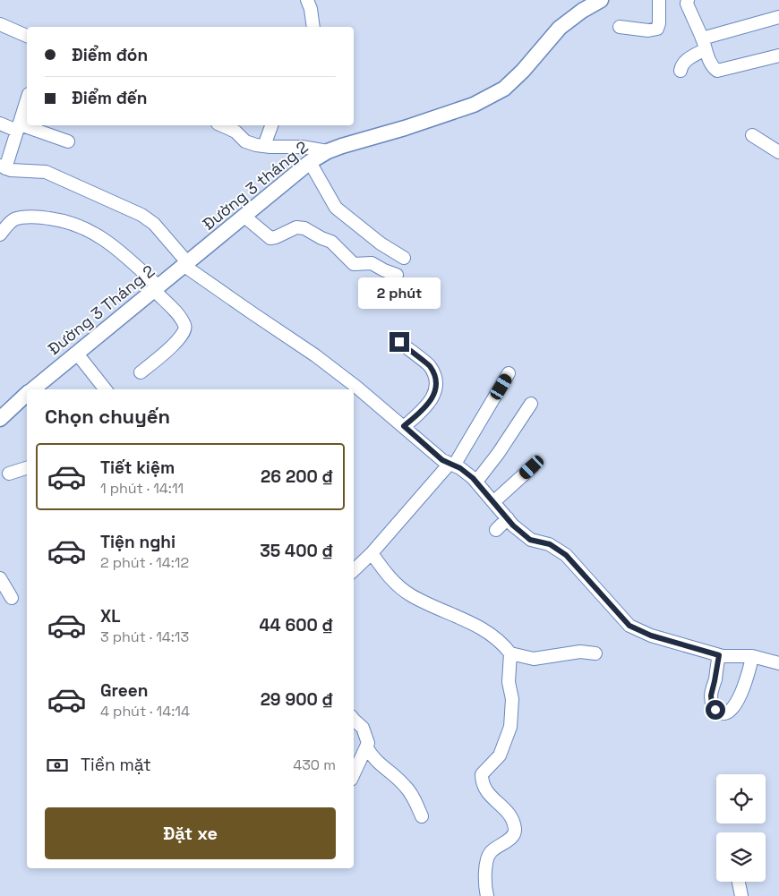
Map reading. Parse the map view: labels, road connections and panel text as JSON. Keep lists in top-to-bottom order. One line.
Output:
{"streets":{"main road":["Đường 3 tháng 2","Đường 3 Tháng 2"]},"crossings":[["Đường 3 tháng 2","Đường 3 Tháng 2"]],"page":{"banner":["Điểm đón","Điểm đến"],"bubble":"2 phút","heading":"Chọn chuyến","list":[{"name":"Tiết kiệm","note":"1 phút · 14:11","value":"26 200 ₫"},{"name":"Tiện nghi","note":"2 phút · 14:12","value":"35 400 ₫"},{"name":"XL","note":"3 phút · 14:13","value":"44 600 ₫"},{"name":"Green","note":"4 phút · 14:14","value":"29 900 ₫"}],"pay":["Tiền mặt","430 m"],"buttons":"Đặt xe"}}
